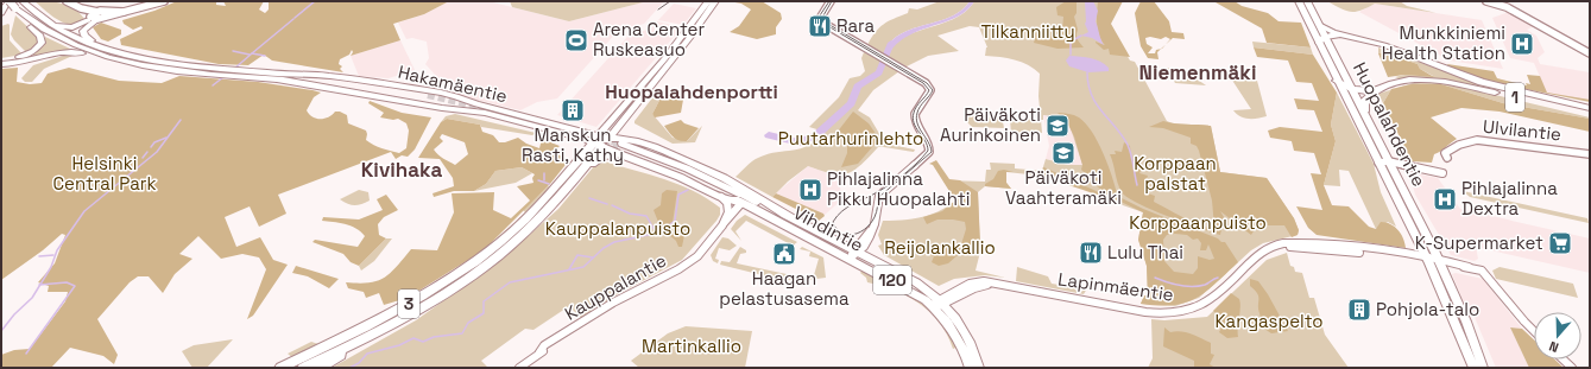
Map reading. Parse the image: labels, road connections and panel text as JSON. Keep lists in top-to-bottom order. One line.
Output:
{"streets":{"highway":["1","3"],"main road":["Hakamäentie","Huopalahdentie","Vihdintie","120"],"street":["Ulvilantie","Kauppalantie","Lapinmäentie"]},"crossings":[["Hakamäentie","Vihdintie"],["Hakamäentie","3"],["1","Huopalahdentie"],["Huopalahdentie","Ulvilantie"],["Huopalahdentie","Lapinmäentie"],["Vihdintie","Kauppalantie"],["Vihdintie","Lapinmäentie"],["Vihdintie","3"]],"districts":["Niemenmäki","Huopalahdenportti","Kivihaka"],"parks":["Tilkanniitty","Puutarhurinlehto","Helsinki Central Park","Korppaan palstat","Korppaanpuisto","Kauppalanpuisto","Reijolankallio","Kangaspelto","Martinkallio"],"places":{"restaurant":["Rara","Lulu Thai"],"sports":["Arena Center Ruskeasuo"],"hospital":["Munkkiniemi Health Station","Pihlajalinna Pikku Huopalahti","Pihlajalinna Dextra"],"building":["Manskun Rasti, Kathy","Pohjola-talo"],"school or university":["Päiväkoti Aurinkoinen","Päiväkoti Vaahteramäki"],"supermarket":["K-Supermarket"],"public building":["Haagan pelastusasema"]},"north":"bottom"}
